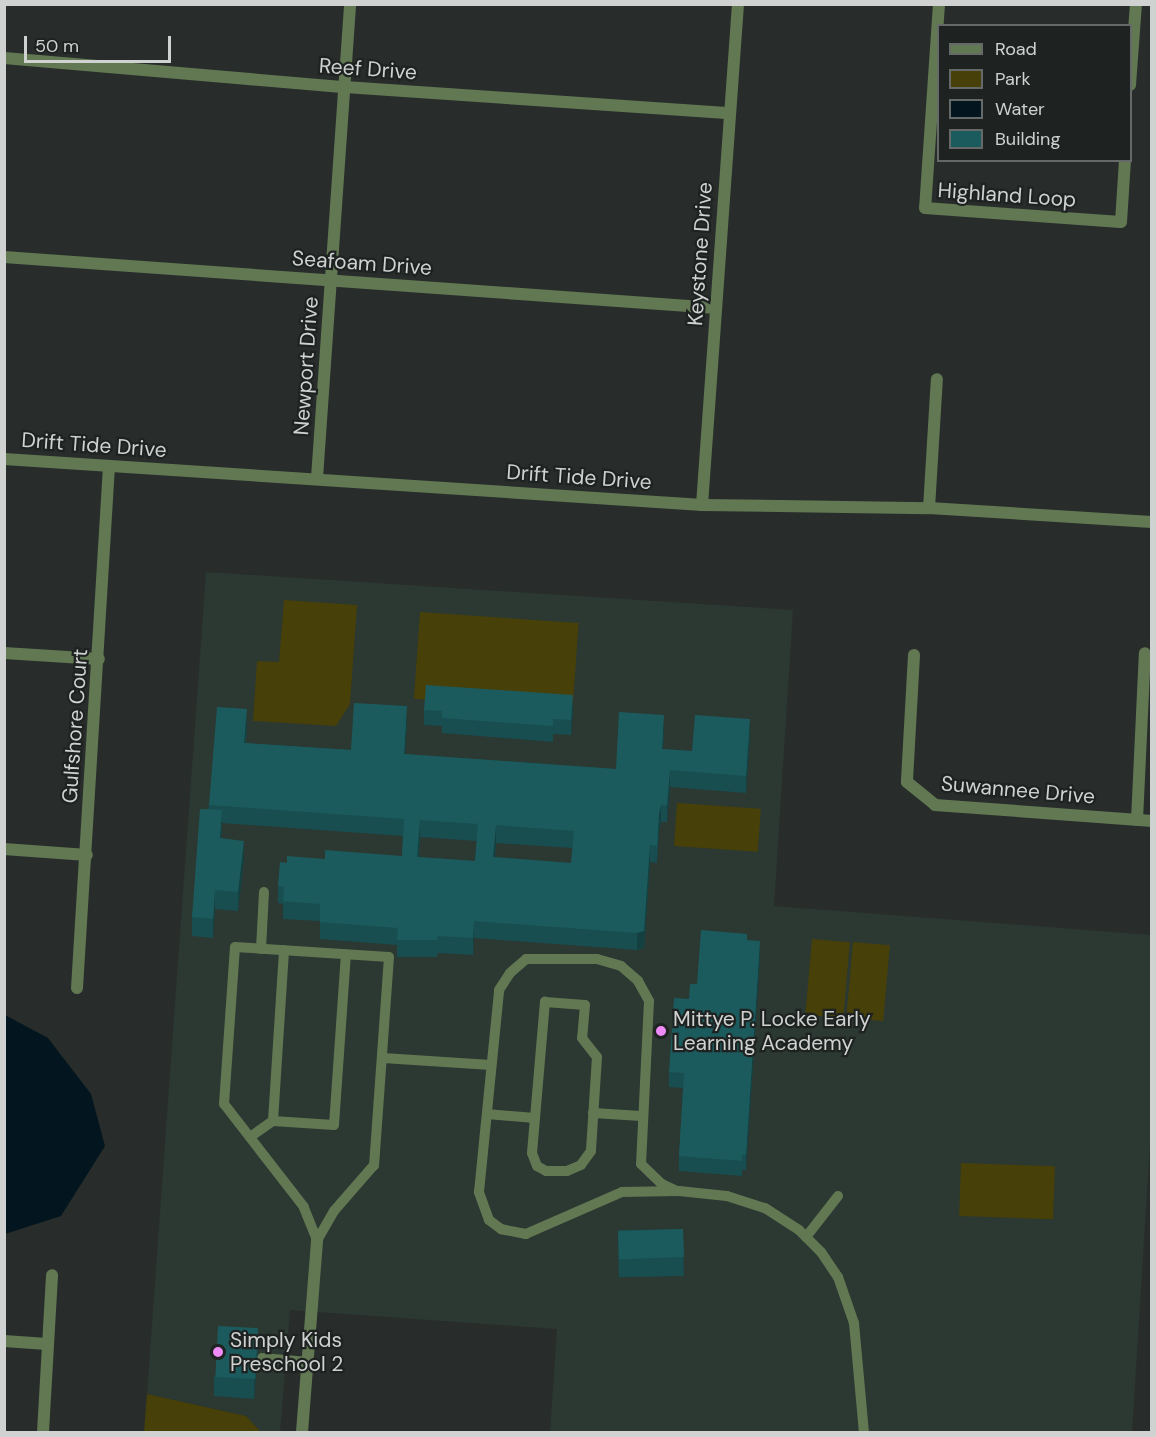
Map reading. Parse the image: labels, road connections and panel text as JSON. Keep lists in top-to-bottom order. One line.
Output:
{"streets":{"street":["Reef Drive","Highland Loop","Keystone Drive","Seafoam Drive","Newport Drive","Drift Tide Drive","Gulfshore Court","Suwannee Drive"]},"crossings":[["Reef Drive","Keystone Drive"],["Reef Drive","Newport Drive"],["Keystone Drive","Seafoam Drive"],["Keystone Drive","Drift Tide Drive"],["Seafoam Drive","Newport Drive"],["Newport Drive","Drift Tide Drive"],["Drift Tide Drive","Gulfshore Court"]],"places":["Mittye P. Locke Early Learning Academy","Simply Kids Preschool 2"],"legend":["Road","Park","Water","Building"],"scale_bar":"50 m"}
